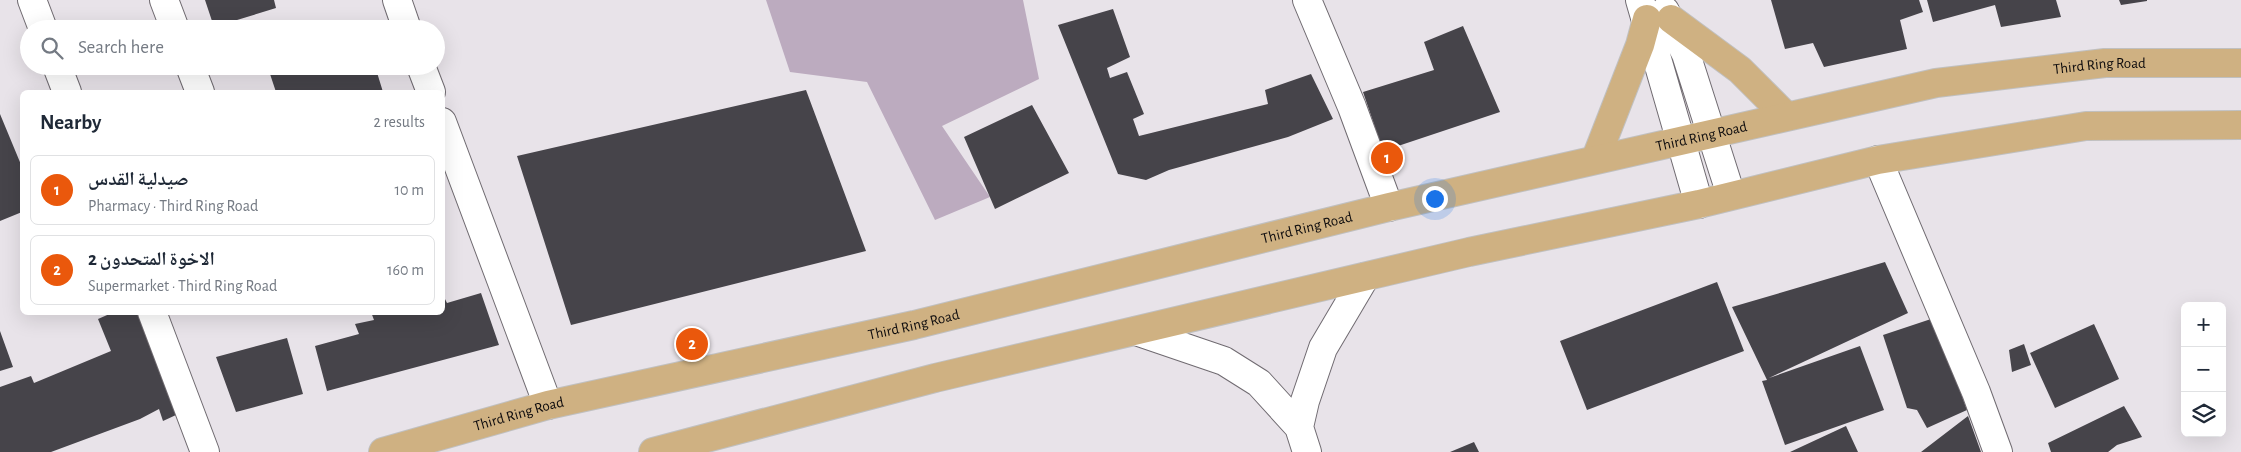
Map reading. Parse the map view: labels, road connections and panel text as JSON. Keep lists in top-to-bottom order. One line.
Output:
{"streets":{"main road":["Third Ring Road"]},"page":{"search":"Search here","heading":["Nearby","2 results"],"pins":["1","2"],"list":[{"mark":"1","name":"صيدلية القدس","note":"Pharmacy · Third Ring Road","value":"10 m"},{"mark":"2","name":"الاخوة المتحدون 2","note":"Supermarket · Third Ring Road","value":"160 m"}],"map_buttons":["+","−"]}}
